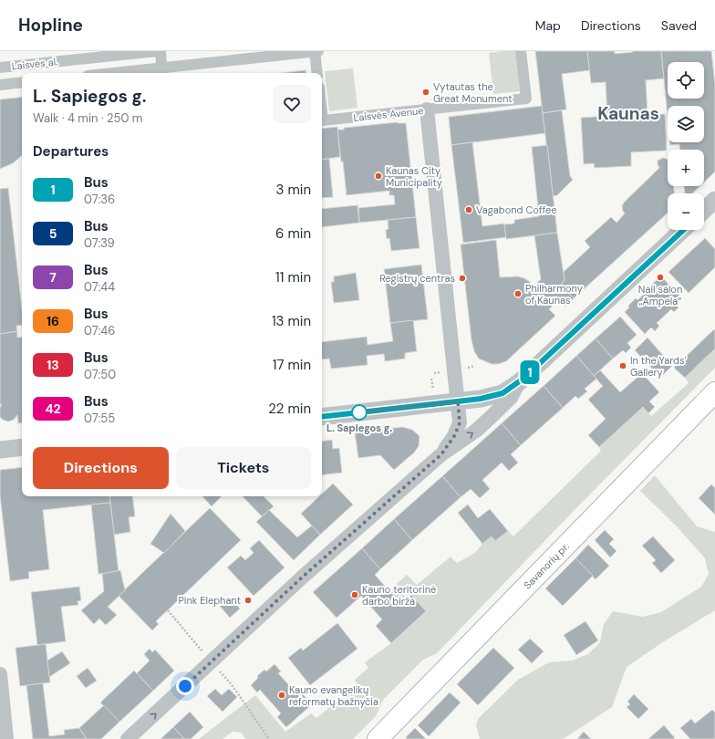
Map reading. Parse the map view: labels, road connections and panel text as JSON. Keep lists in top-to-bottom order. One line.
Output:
{"streets":{"main road":["Savanorių pr."],"street":["Laisvės al.","Laisvės Avenue"]},"districts":["Kaunas"],"places":["Vytautas the Great Monument","Kaunas City Municipality","Vagabond Coffee","Nail salon „Ampela“","Registrų centras","Philharmony of Kaunas","In the Yards' Gallery","L. Sapiegos g.","Kauno teritorinė darbo birža","Pink Elephant","Kauno evangelikų reformatų bažnyčia"],"lines":["bus line 1"],"page":{"header":"Hopline","nav":["Map","Directions","Saved"],"on_map":"1","map_buttons":["+","−"],"heading":[["L. Sapiegos g.","Walk · 4 min · 250 m"],"Departures"],"list":[{"mark":"1","name":"Bus","note":"07:36","value":"3 min"},{"mark":"5","name":"Bus","note":"07:39","value":"6 min"},{"mark":"7","name":"Bus","note":"07:44","value":"11 min"},{"mark":"16","name":"Bus","note":"07:46","value":"13 min"},{"mark":"13","name":"Bus","note":"07:50","value":"17 min"},{"mark":"42","name":"Bus","note":"07:55","value":"22 min"}],"buttons":["Directions","Tickets"]}}
